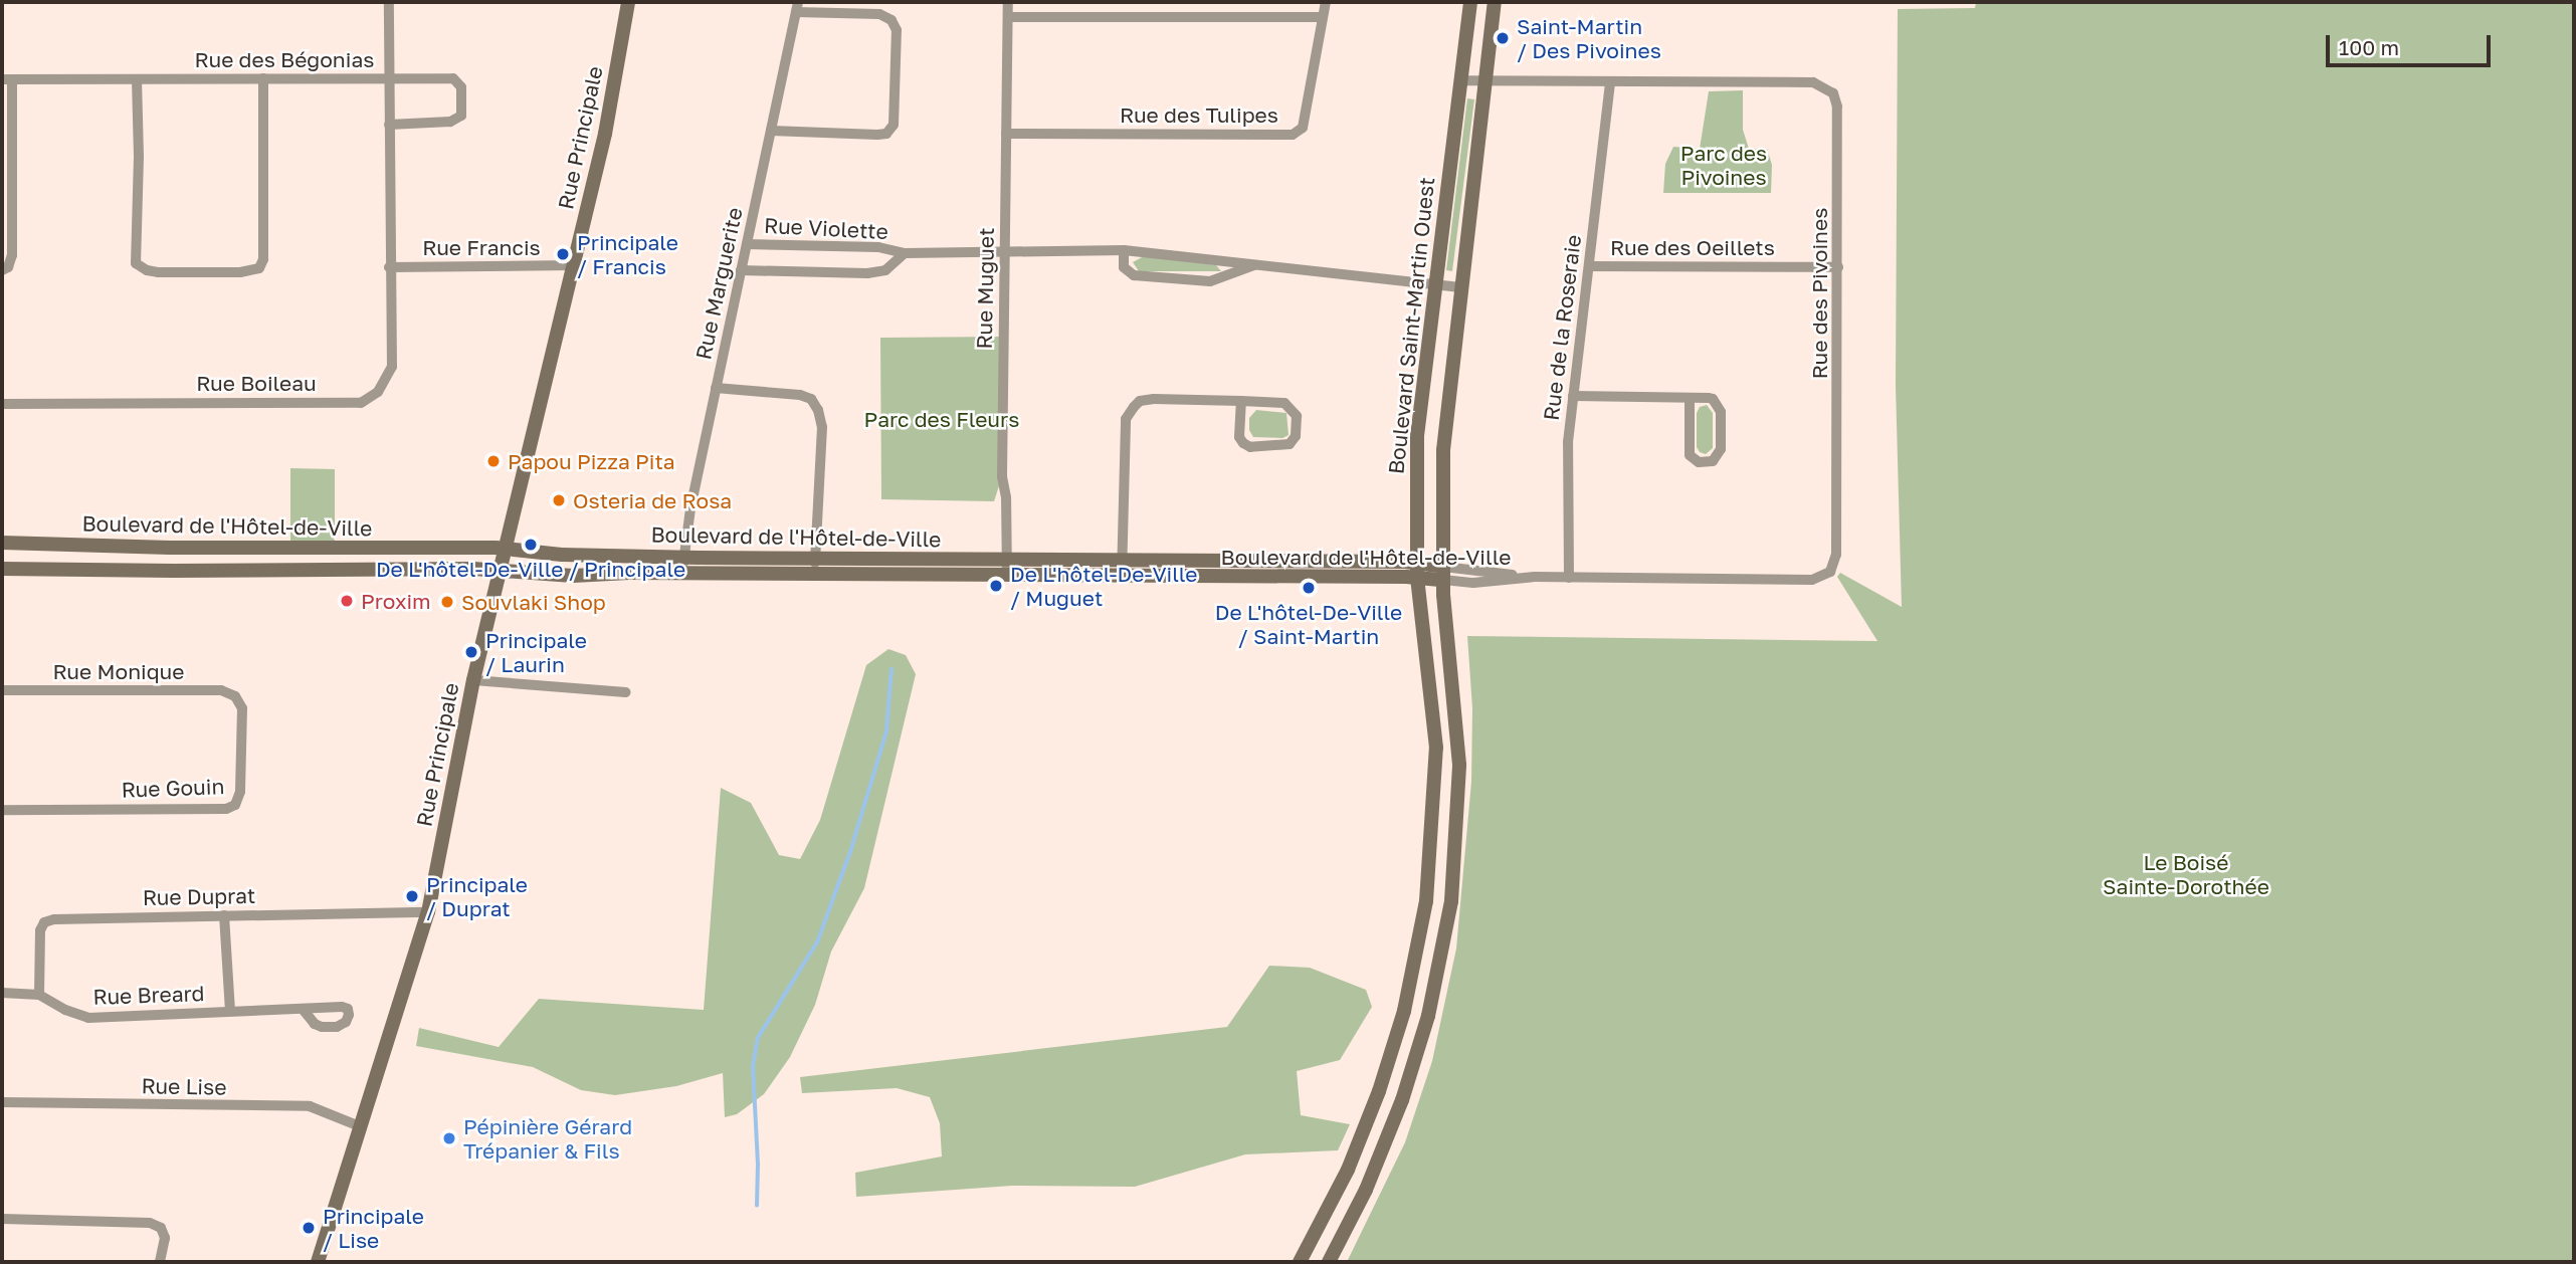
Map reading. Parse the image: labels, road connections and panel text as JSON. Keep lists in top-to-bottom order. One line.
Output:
{"streets":{"street":["Rue des Bégonias","Rue des Tulipes","Rue Principale","Rue Violette","Rue Francis","Rue des Oeillets","Rue Marguerite","Rue Muguet","Rue des Pivoines","Boulevard Saint-Martin Ouest","Rue de la Roseraie","Rue Boileau","Boulevard de l'Hôtel-de-Ville","Rue Monique","Rue Gouin","Rue Duprat","Rue Breard","Rue Lise"]},"crossings":[["Rue des Bégonias","Rue Boileau"],["Rue des Tulipes","Rue Muguet"],["Rue Principale","Rue Francis"],["Rue Principale","Boulevard de l'Hôtel-de-Ville"],["Rue Principale","Rue Duprat"],["Rue Principale","Rue Lise"],["Rue Violette","Rue Marguerite"],["Rue Violette","Rue Muguet"],["Rue Violette","Boulevard Saint-Martin Ouest"],["Rue Francis","Rue Boileau"],["Rue des Oeillets","Rue des Pivoines"],["Rue des Oeillets","Rue de la Roseraie"],["Rue Marguerite","Boulevard de l'Hôtel-de-Ville"],["Rue Muguet","Boulevard de l'Hôtel-de-Ville"],["Rue des Pivoines","Boulevard Saint-Martin Ouest"],["Rue des Pivoines","Rue de la Roseraie"],["Rue des Pivoines","Boulevard de l'Hôtel-de-Ville"],["Boulevard Saint-Martin Ouest","Boulevard de l'Hôtel-de-Ville"],["Rue Monique","Rue Gouin"],["Rue Duprat","Rue Breard"]],"parks":["Parc des Pivoines","Parc des Fleurs","Le Boisé Sainte-Dorothée"],"places":["Saint-Martin / Des Pivoines","Principale / Francis","Papou Pizza Pita","Osteria de Rosa","De L'hôtel-De-Ville / Principale","De L'hôtel-De-Ville / Muguet","De L'hôtel-De-Ville / Saint-Martin","Proxim","Souvlaki Shop","Principale / Laurin","Principale / Duprat","Pépinière Gérard Trépanier & Fils","Principale / Lise"],"scale_bar":"100 m"}
